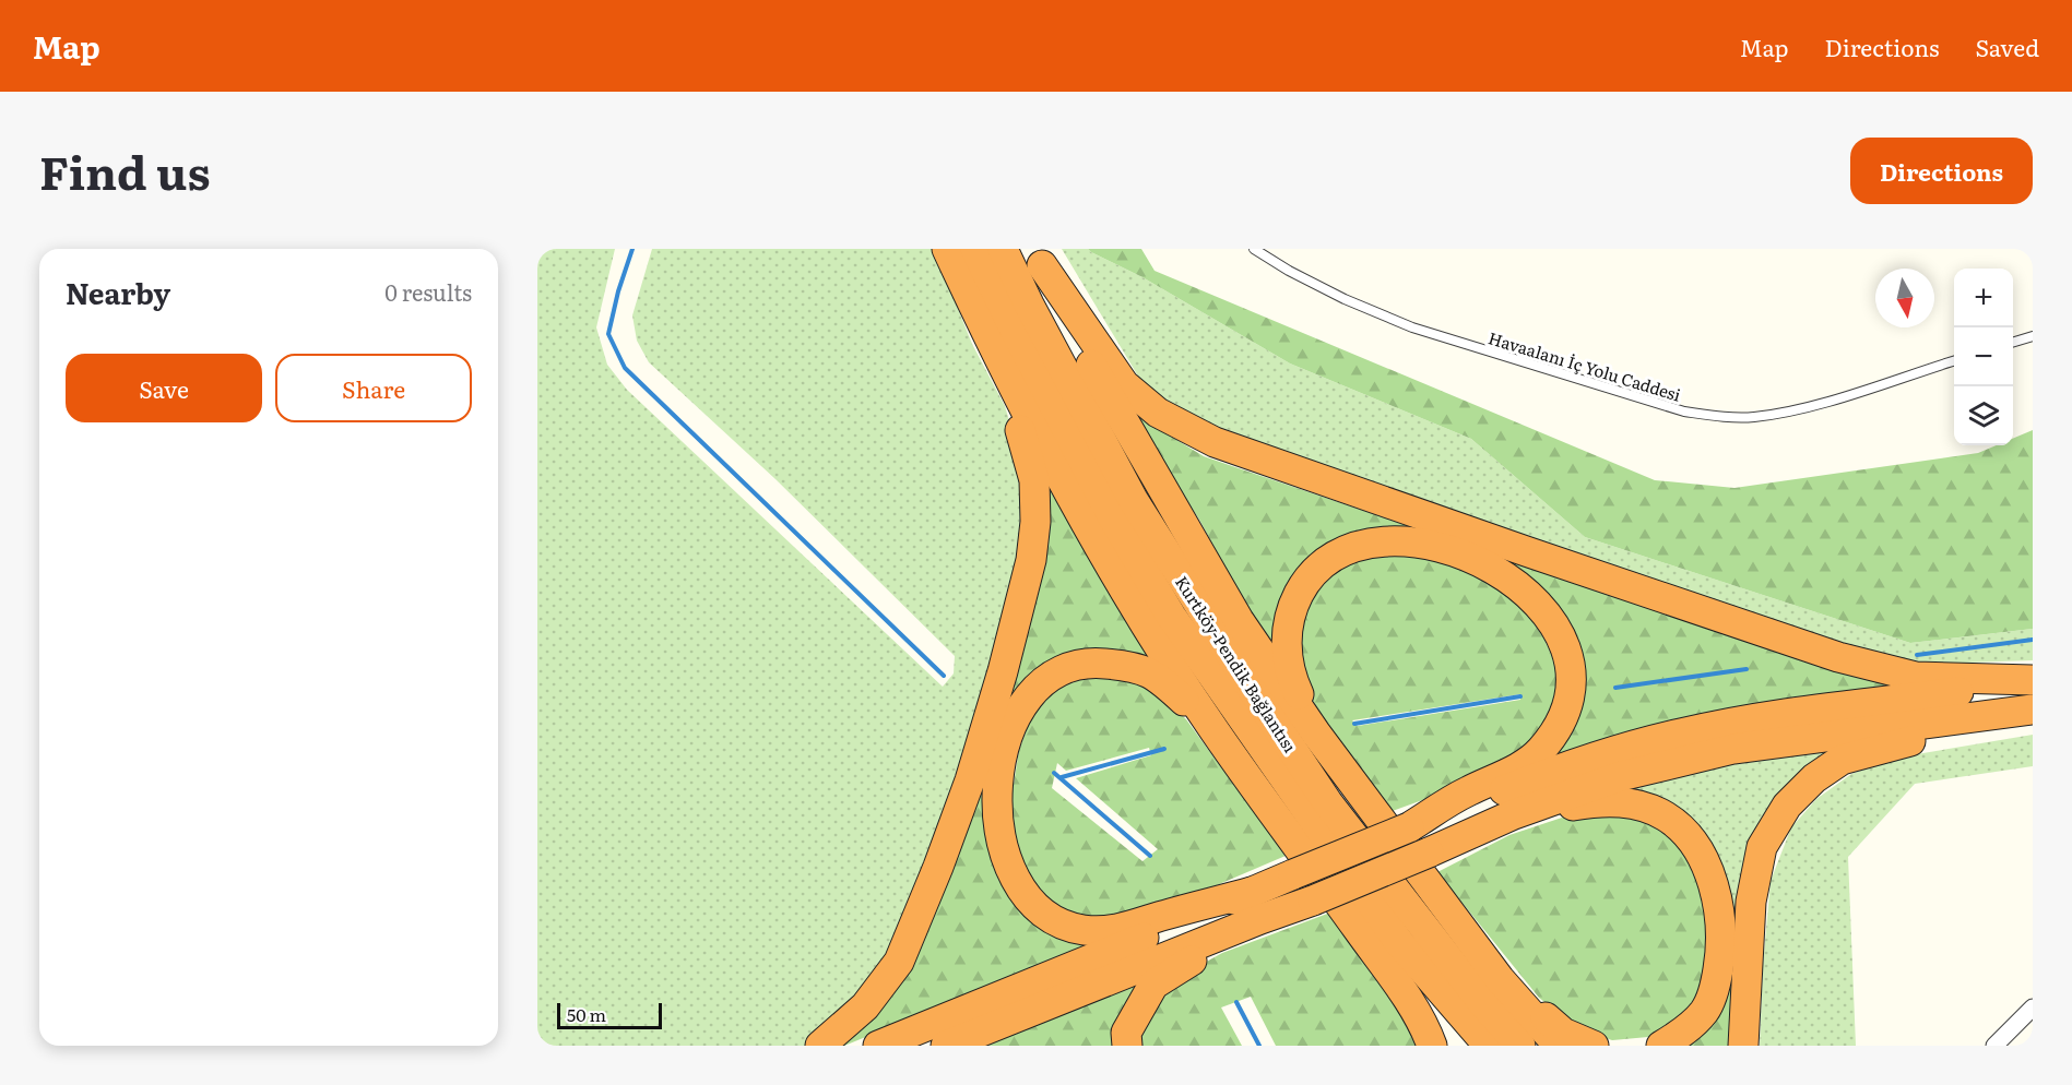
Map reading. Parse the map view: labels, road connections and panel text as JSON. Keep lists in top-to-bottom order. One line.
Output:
{"streets":{"highway":["Kurtköy-Pendik Bağlantısı"],"lane":["Havaalanı İç Yolu Caddesi"]},"scale_bar":"50 m","north":"bottom","page":{"header":"Map","nav":["Map","Directions","Saved"],"title":"Find us","buttons":["Directions",["Save","Share"]],"heading":["Nearby","0 results"],"map_buttons":["+","−"],"scale":"50 m"}}
